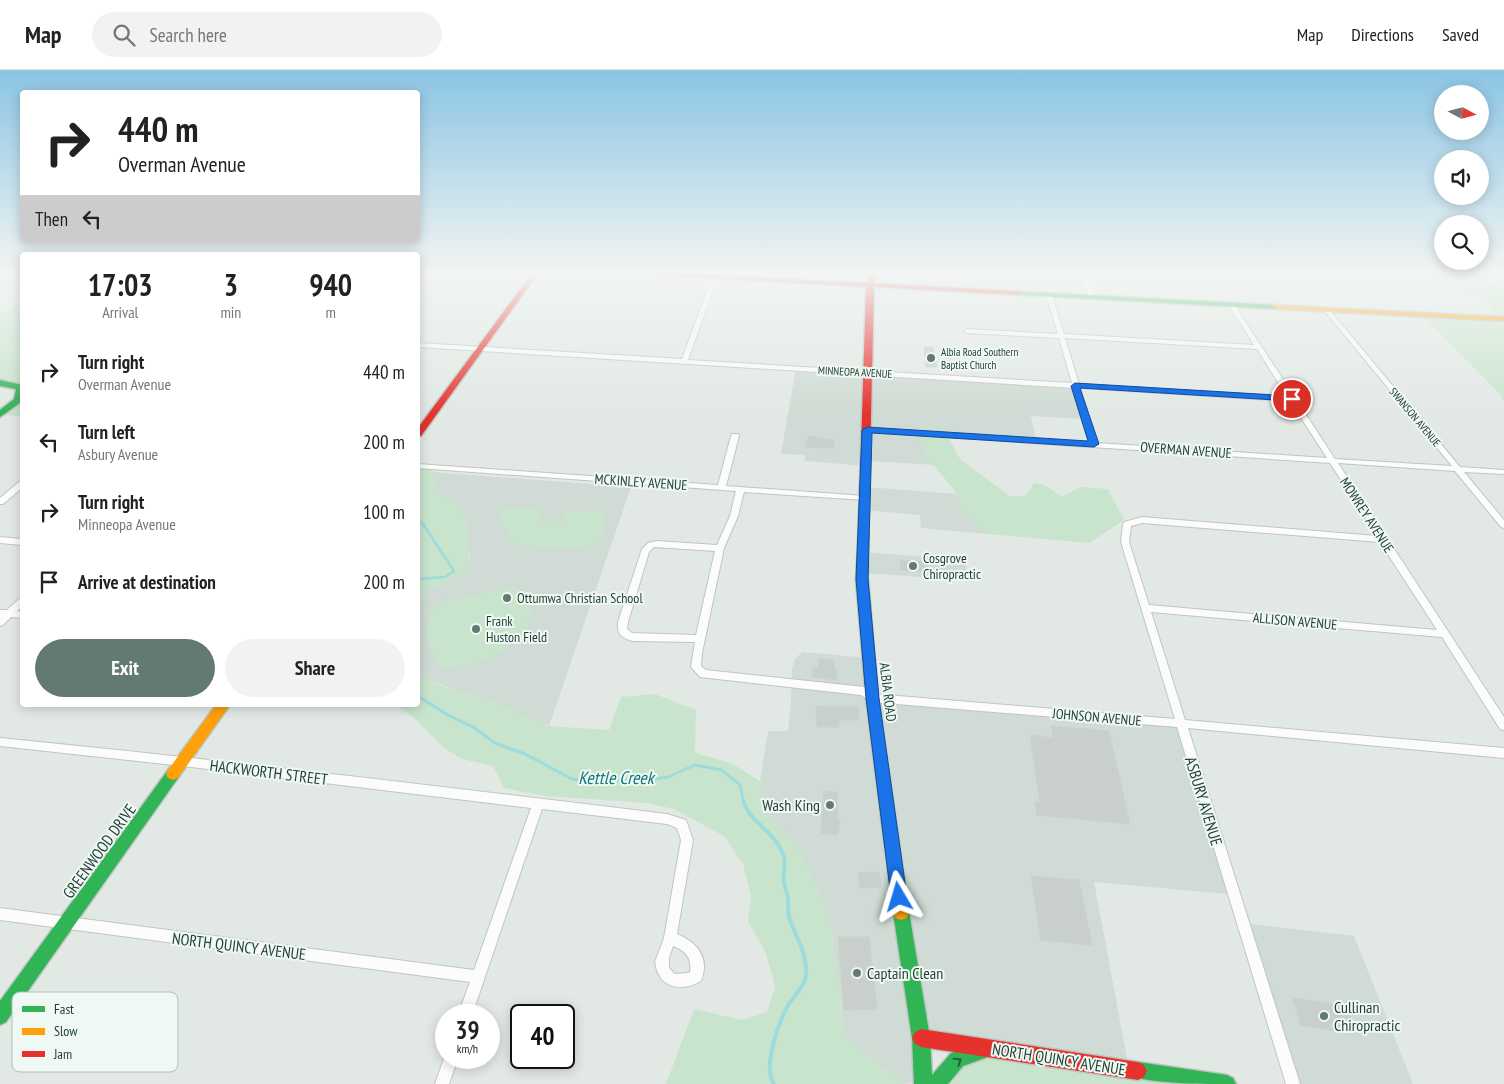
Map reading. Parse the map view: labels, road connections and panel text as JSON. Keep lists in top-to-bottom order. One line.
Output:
{"streets":{"street":["MINNEOPA AVENUE","SWANSON AVENUE","OVERMAN AVENUE","MCKINLEY AVENUE","MOWREY AVENUE","ALLISON AVENUE","ALBIA ROAD","JOHNSON AVENUE","HACKWORTH STREET","ASBURY AVENUE","GREENWOOD DRIVE","NORTH QUINCY AVENUE"]},"crossings":[["MINNEOPA AVENUE","MOWREY AVENUE"],["MINNEOPA AVENUE","ALBIA ROAD"],["SWANSON AVENUE","OVERMAN AVENUE"],["OVERMAN AVENUE","MOWREY AVENUE"],["OVERMAN AVENUE","ALBIA ROAD"],["MCKINLEY AVENUE","ALBIA ROAD"],["MOWREY AVENUE","ALLISON AVENUE"],["MOWREY AVENUE","ASBURY AVENUE"],["ALLISON AVENUE","ASBURY AVENUE"],["ALBIA ROAD","JOHNSON AVENUE"],["ALBIA ROAD","NORTH QUINCY AVENUE"],["JOHNSON AVENUE","ASBURY AVENUE"],["HACKWORTH STREET","GREENWOOD DRIVE"],["GREENWOOD DRIVE","NORTH QUINCY AVENUE"]],"water":["Kettle Creek"],"places":["Albia Road Southern Baptist Church","Cosgrove Chiropractic","Ottumwa Christian School","Frank Huston Field","Wash King","Captain Clean","Cullinan Chiropractic"],"legend":["Fast","Slow","Jam"],"north":"right","page":{"header":"Map","search":"Search here","nav":["Map","Directions","Saved"],"turn":["440 m","Overman Avenue"],"then":"Then","eta":["17:03","Arrival","3","min","940","m"],"list":[{"name":"Turn right","note":"Overman Avenue","value":"440 m"},{"name":"Turn left","note":"Asbury Avenue","value":"200 m"},{"name":"Turn right","note":"Minneopa Avenue","value":"100 m"},{"name":"Arrive at destination","value":"200 m"}],"buttons":["Exit","Share"],"speed":"39 km/h","limit":"40"}}
